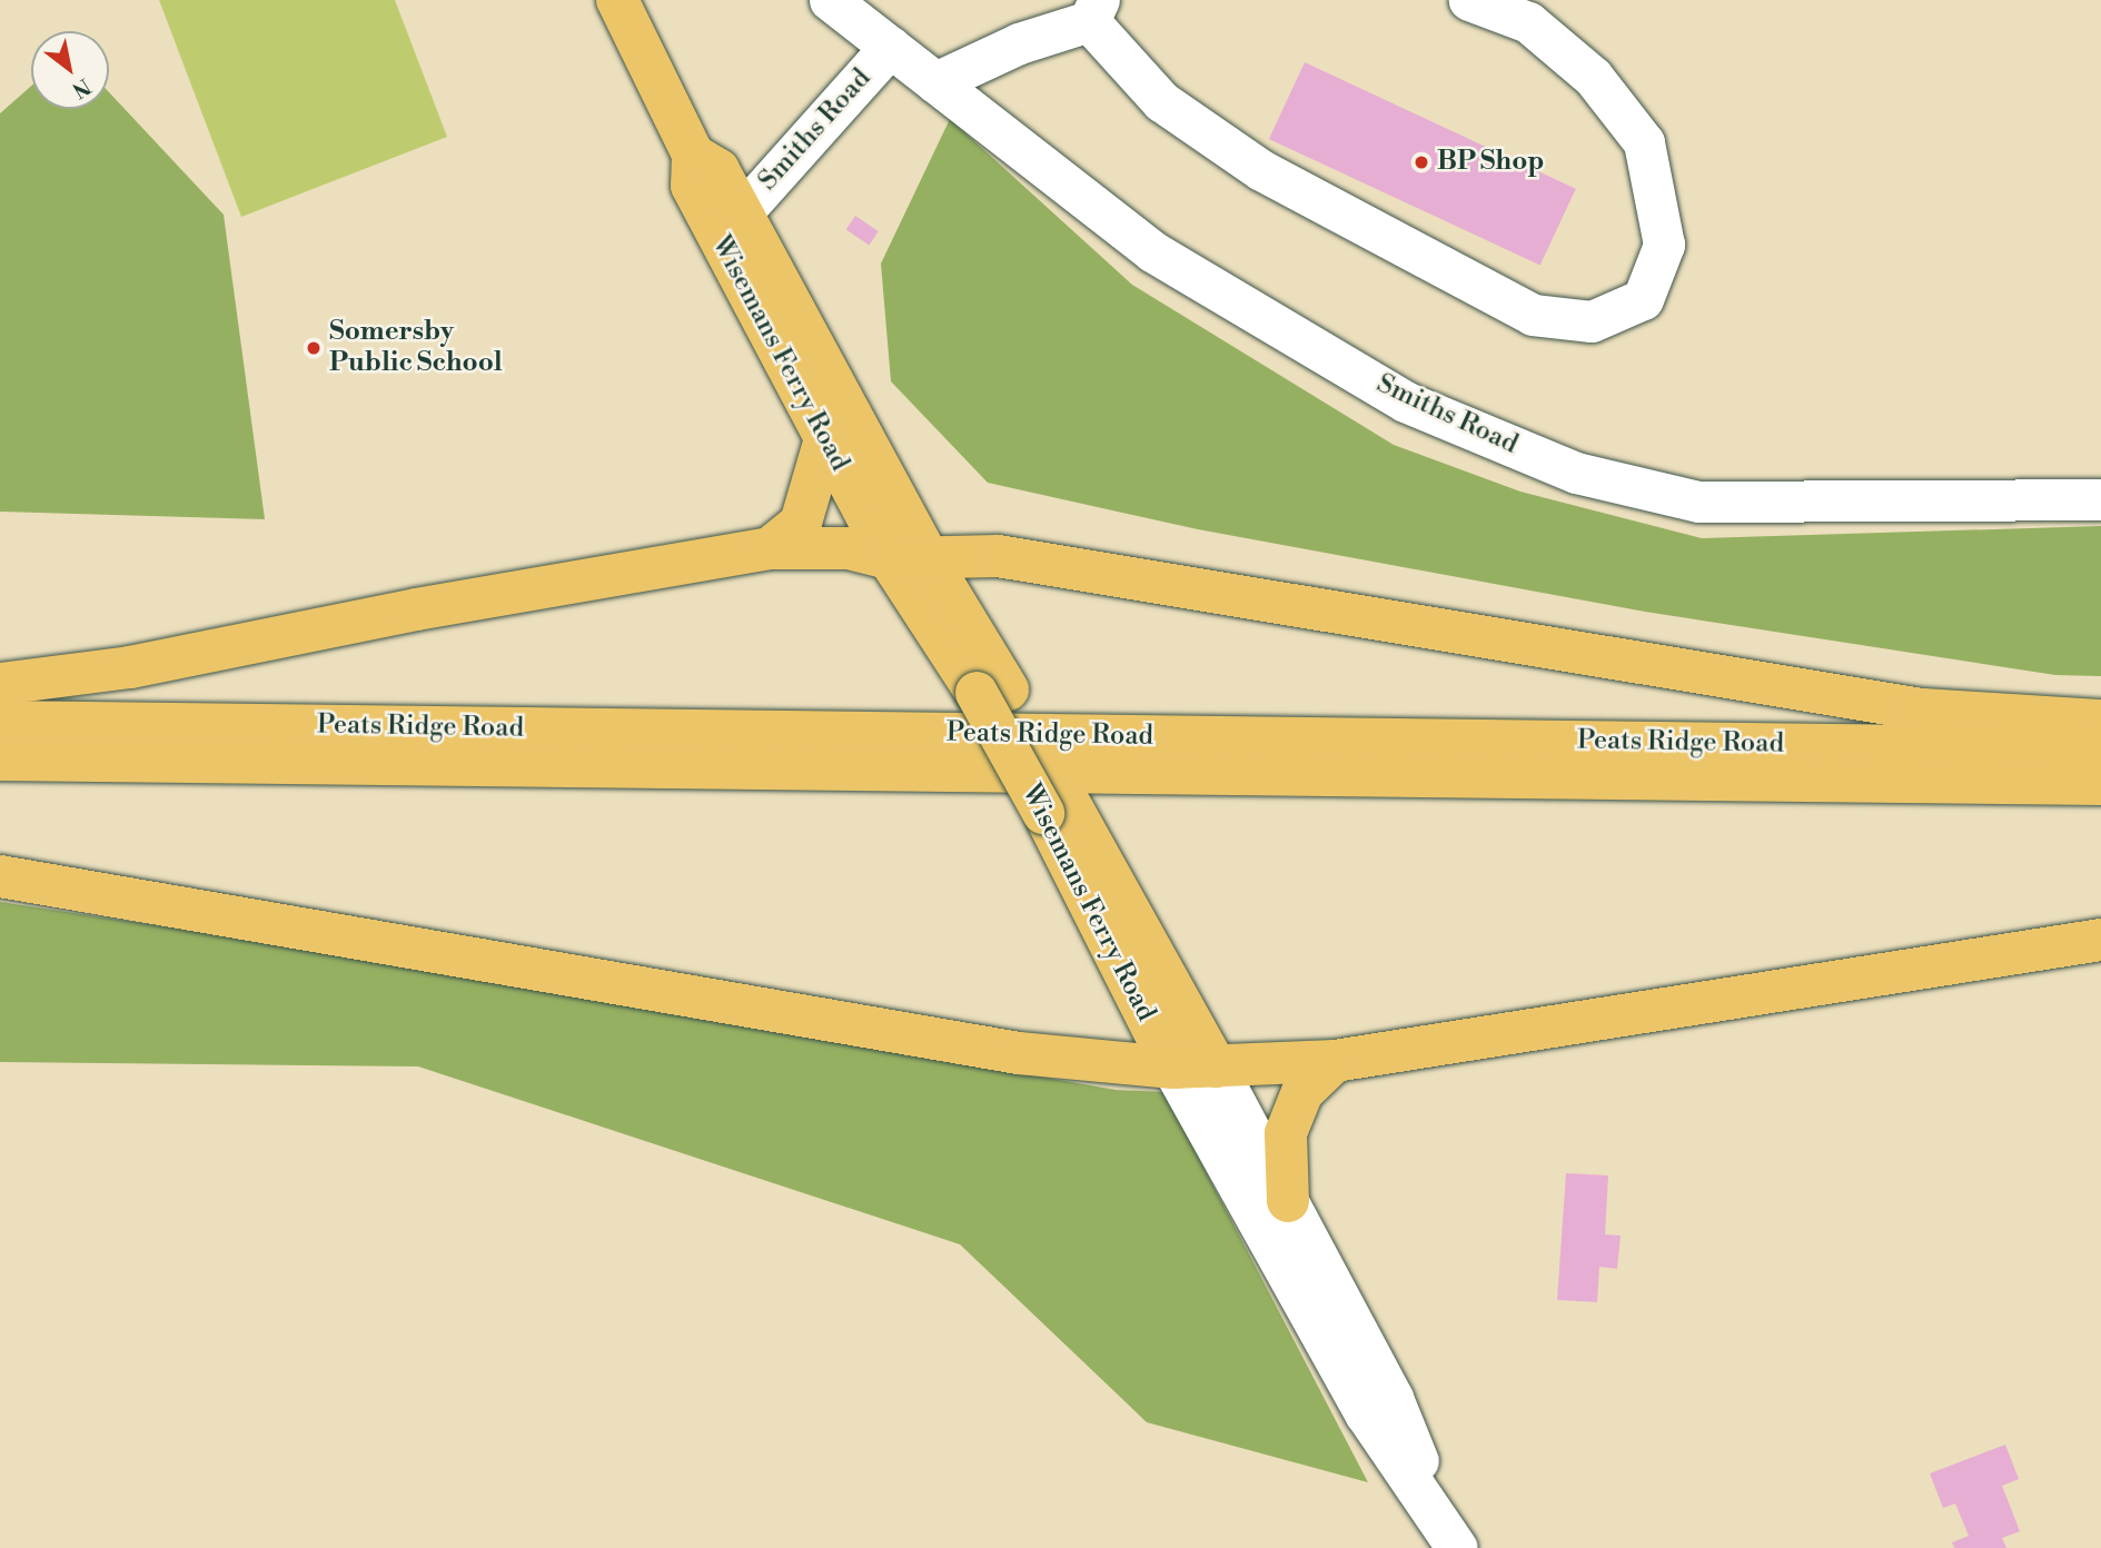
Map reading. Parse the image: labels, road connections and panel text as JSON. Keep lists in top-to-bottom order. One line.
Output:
{"streets":{"main road":["Wisemans Ferry Road","Peats Ridge Road"],"street":["Smiths Road"]},"crossings":[["Smiths Road","Wisemans Ferry Road"]],"places":["BP Shop","Somersby Public School"],"north":"bottom right"}
